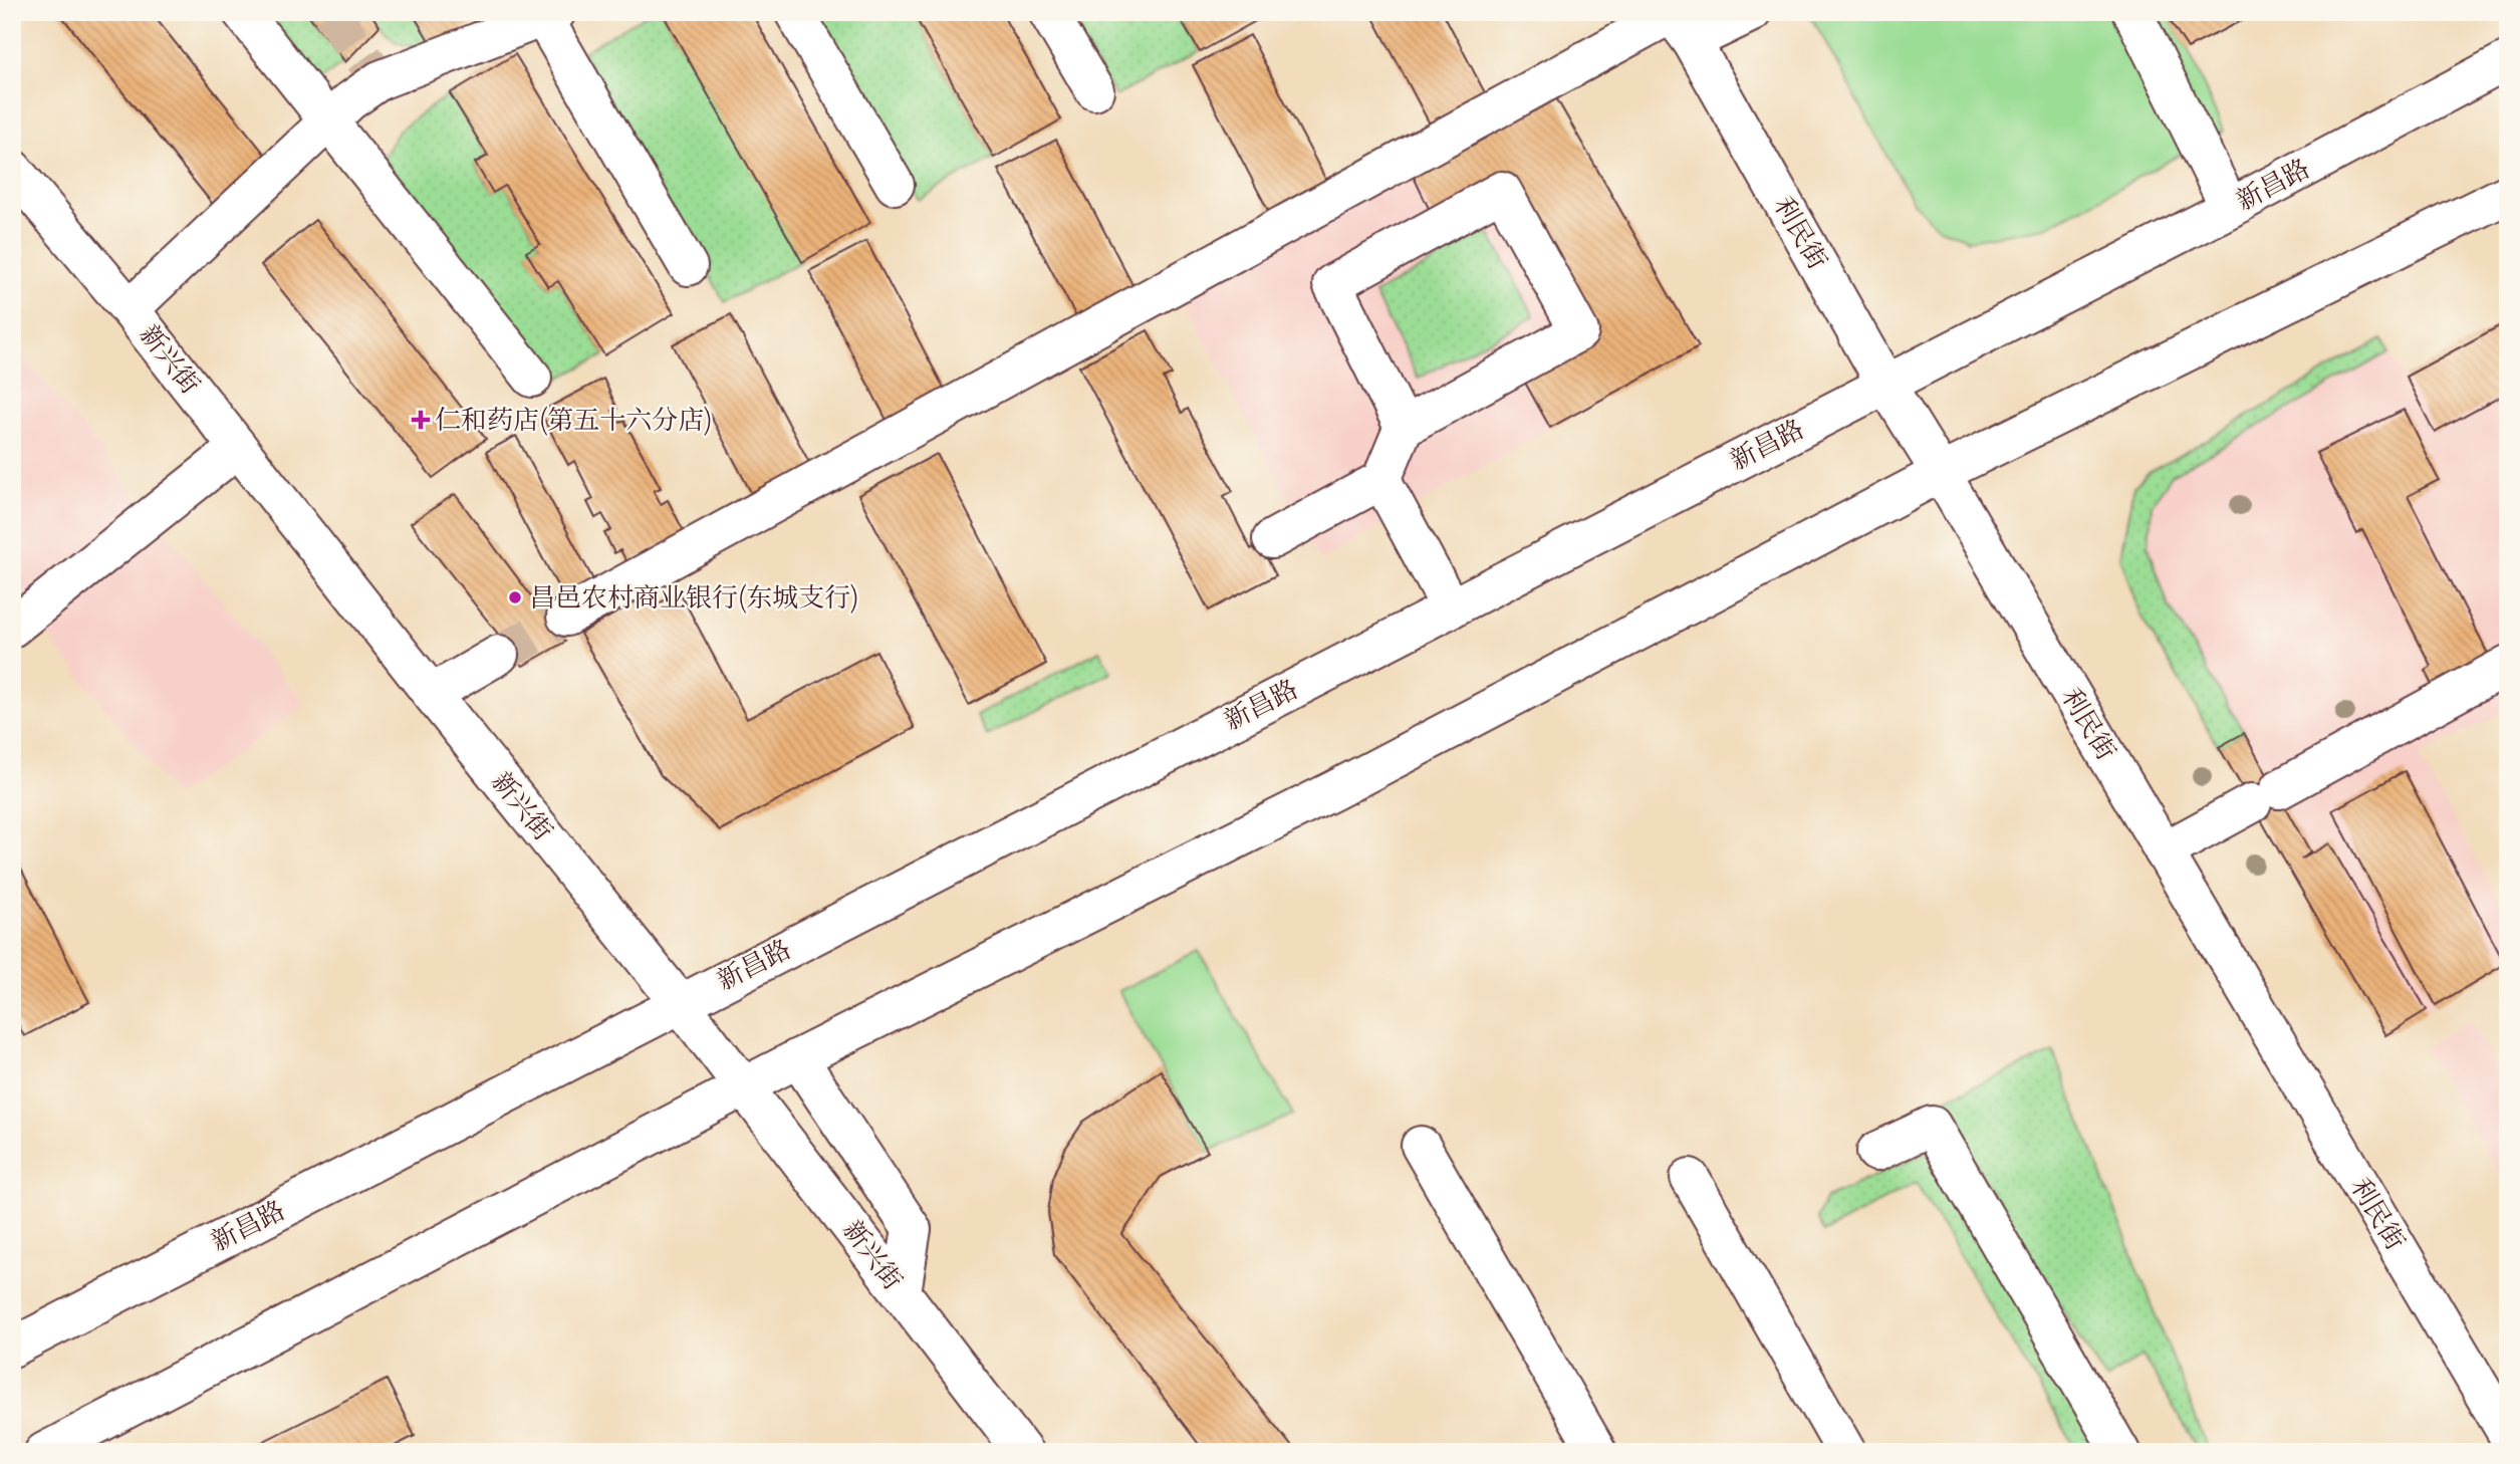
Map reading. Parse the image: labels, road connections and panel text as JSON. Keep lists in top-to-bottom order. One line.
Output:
{"streets":{"main road":["新昌路","利民街","新兴街"]},"crossings":[["新昌路","利民街"],["新昌路","新兴街"]],"places":{"health":["仁和药店(第五十六分店)"],"other":["昌邑农村商业银行(东城支行)"]}}
